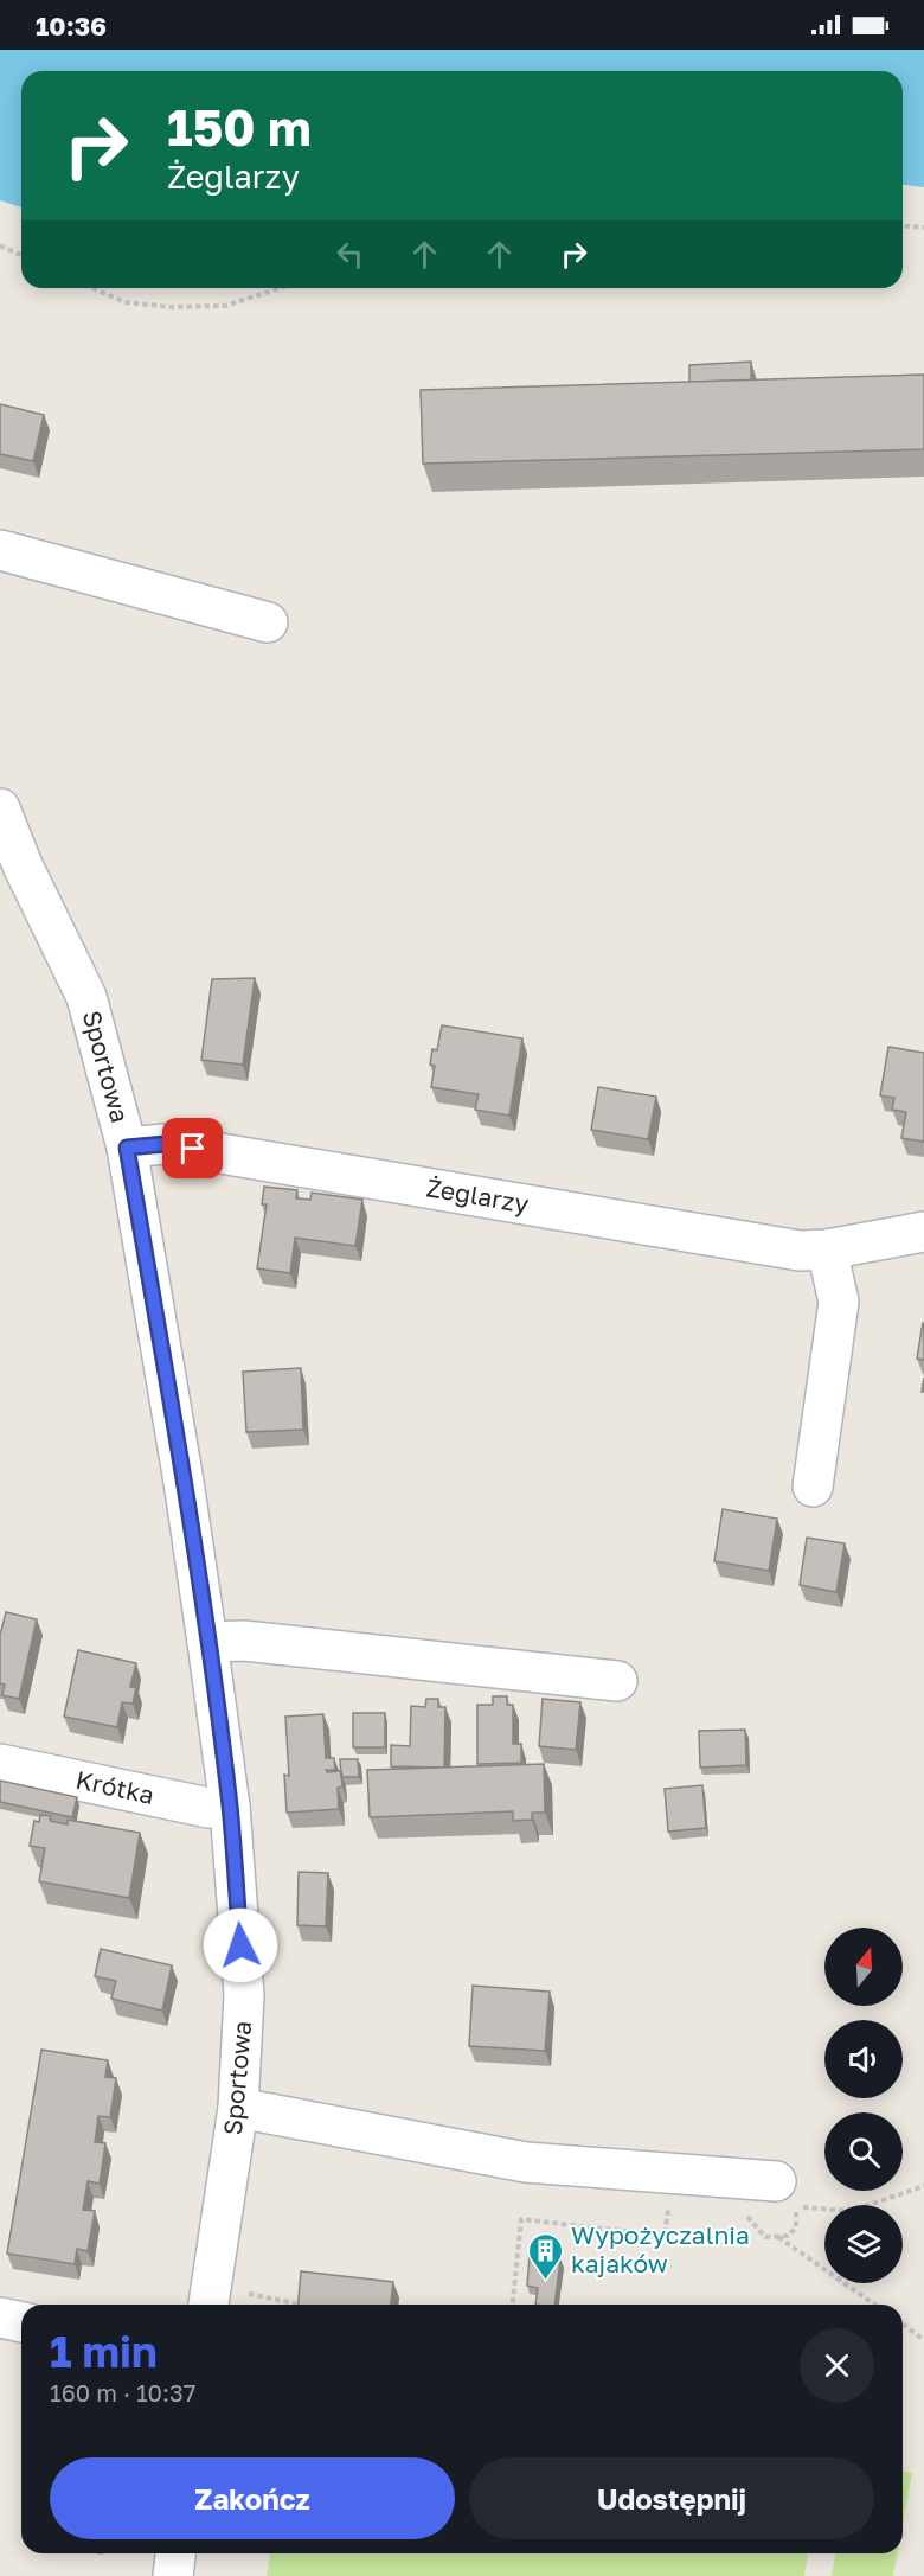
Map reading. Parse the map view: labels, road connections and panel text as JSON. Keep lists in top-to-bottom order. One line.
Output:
{"streets":{"street":["Sportowa","Żeglarzy","Krótka"]},"crossings":[["Sportowa","Żeglarzy"],["Sportowa","Krótka"]],"places":{"building":["Wypożyczalnia kajaków"]},"north":"top","page":{"status":"10:36","turn":["150 m","Żeglarzy"],"heading":["1 min","160 m · 10:37"],"buttons":["Zakończ","Udostępnij"]}}
